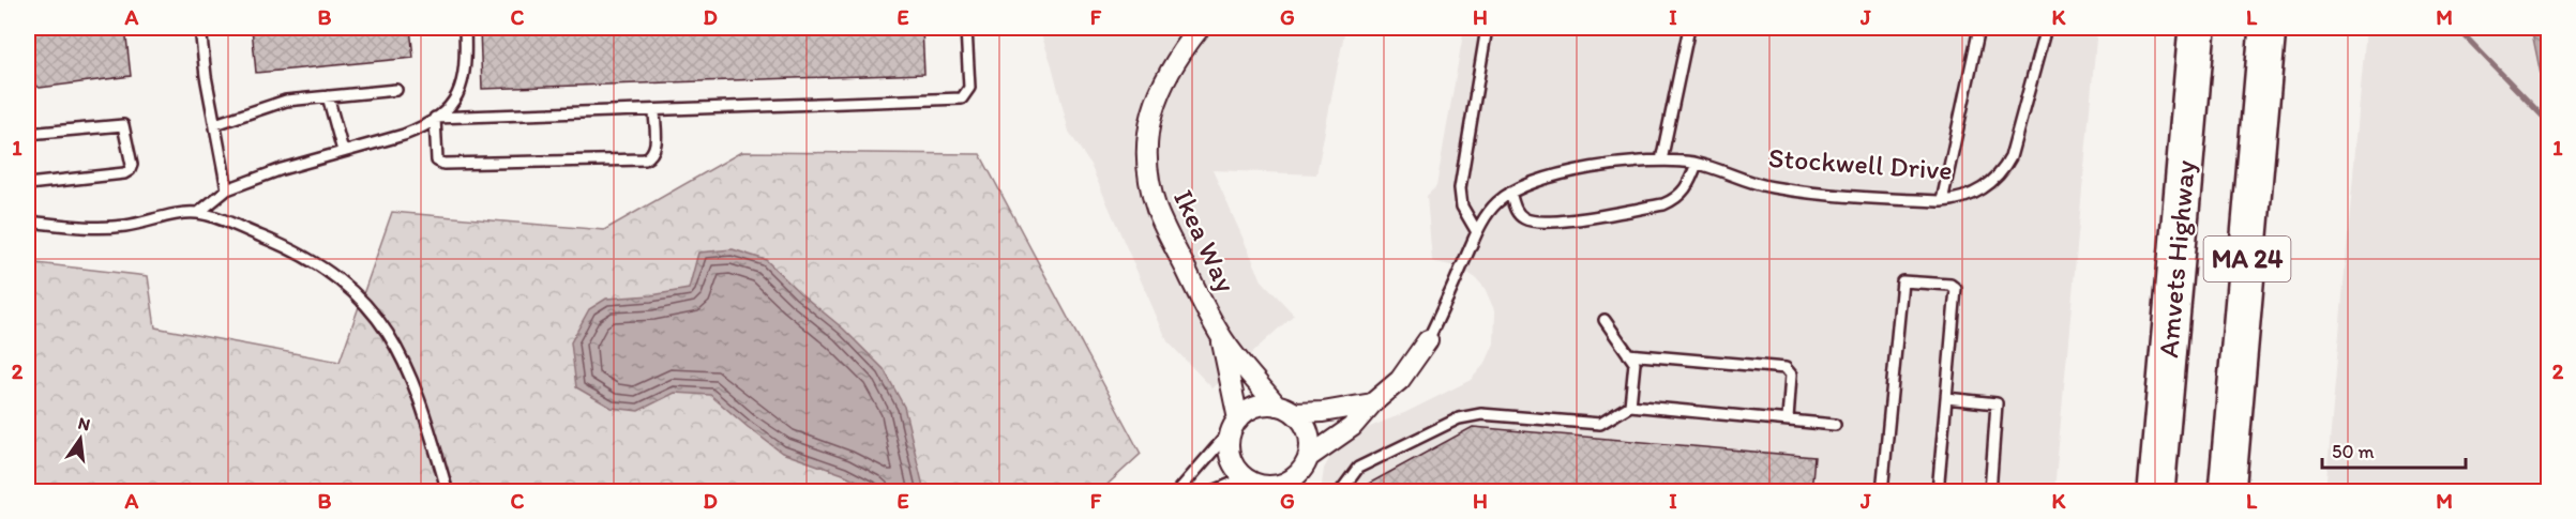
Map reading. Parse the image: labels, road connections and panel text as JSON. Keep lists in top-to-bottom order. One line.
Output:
{"streets":{"highway":["Amvets Highway","MA 24"],"street":["Stockwell Drive","Ikea Way"]},"crossings":[["Stockwell Drive","Ikea Way"]],"scale_bar":"50 m","north":"top","grid":{"columns":["A","B","C","D","E","F","G","H","I","J","K","L","M"],"rows":["1","2"]}}
